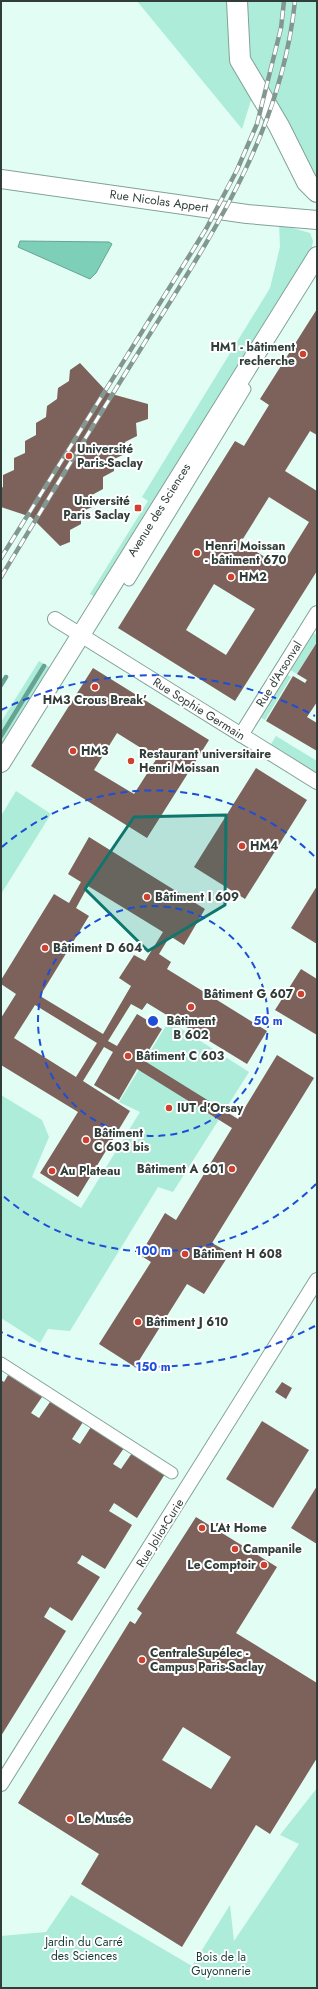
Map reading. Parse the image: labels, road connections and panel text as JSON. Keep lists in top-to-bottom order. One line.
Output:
{"streets":{"street":["Rue Nicolas Appert","Avenue des Sciences","Rue d'Arsonval","Rue Sophie Germain","Rue Joliot-Curie"]},"crossings":[["Avenue des Sciences","Rue Sophie Germain"],["Rue d'Arsonval","Rue Sophie Germain"]],"parks":["Jardin du Carré des Sciences","Bois de la Guyonnerie"],"places":{"other":["HM1 - bâtiment recherche","Université Paris-Saclay","Henri Moissan - bâtiment 670","HM2","HM3 Crous Break’","HM3","Restaurant universitaire Henri Moissan","HM4","Bâtiment I 609","Bâtiment D 604","Bâtiment G 607","Bâtiment B 602","Bâtiment C 603","IUT d'Orsay","Bâtiment C 603 bis","Bâtiment A 601","Au Plateau","Bâtiment H 608","Bâtiment J 610","L’At Home","Campanile","Le Comptoir","CentraleSupélec - Campus Paris-Saclay","Le Musée"],"transit":["Université Paris Saclay"]},"rings":["50 m","100 m","150 m"]}
